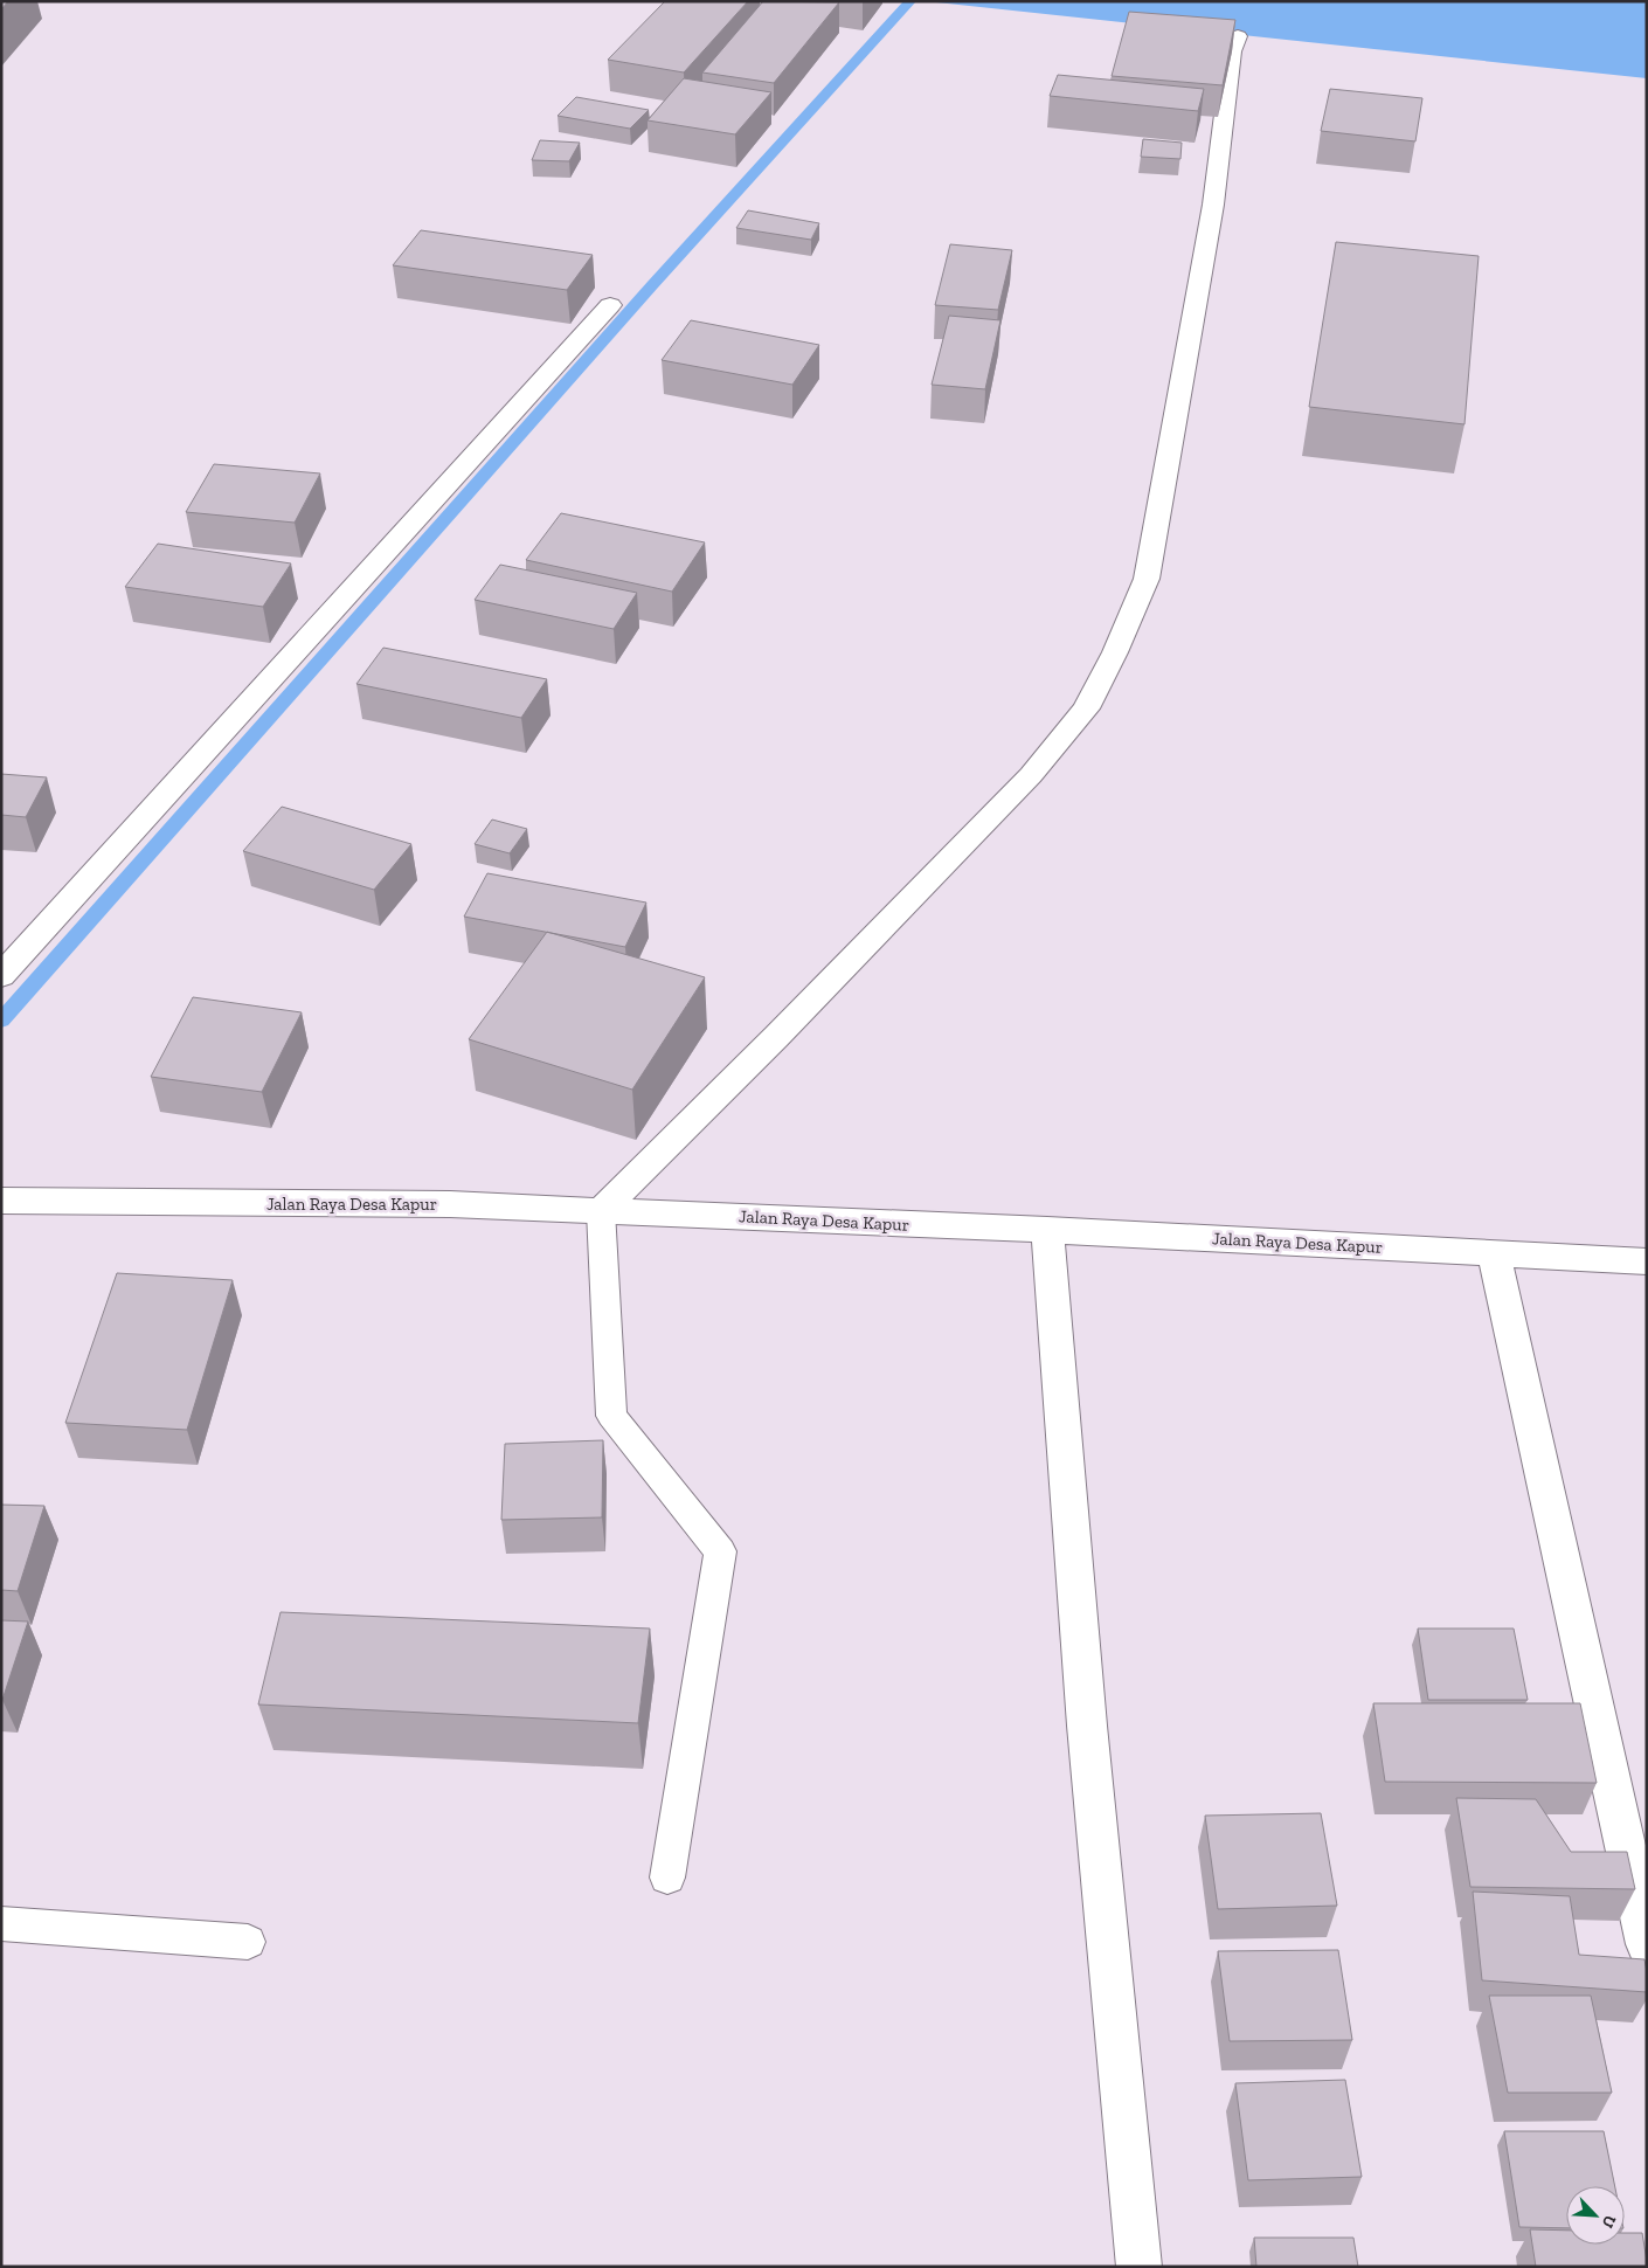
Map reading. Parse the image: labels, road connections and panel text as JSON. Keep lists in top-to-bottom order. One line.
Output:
{"streets":{"street":["Jalan Raya Desa Kapur"]},"north":"bottom right"}
